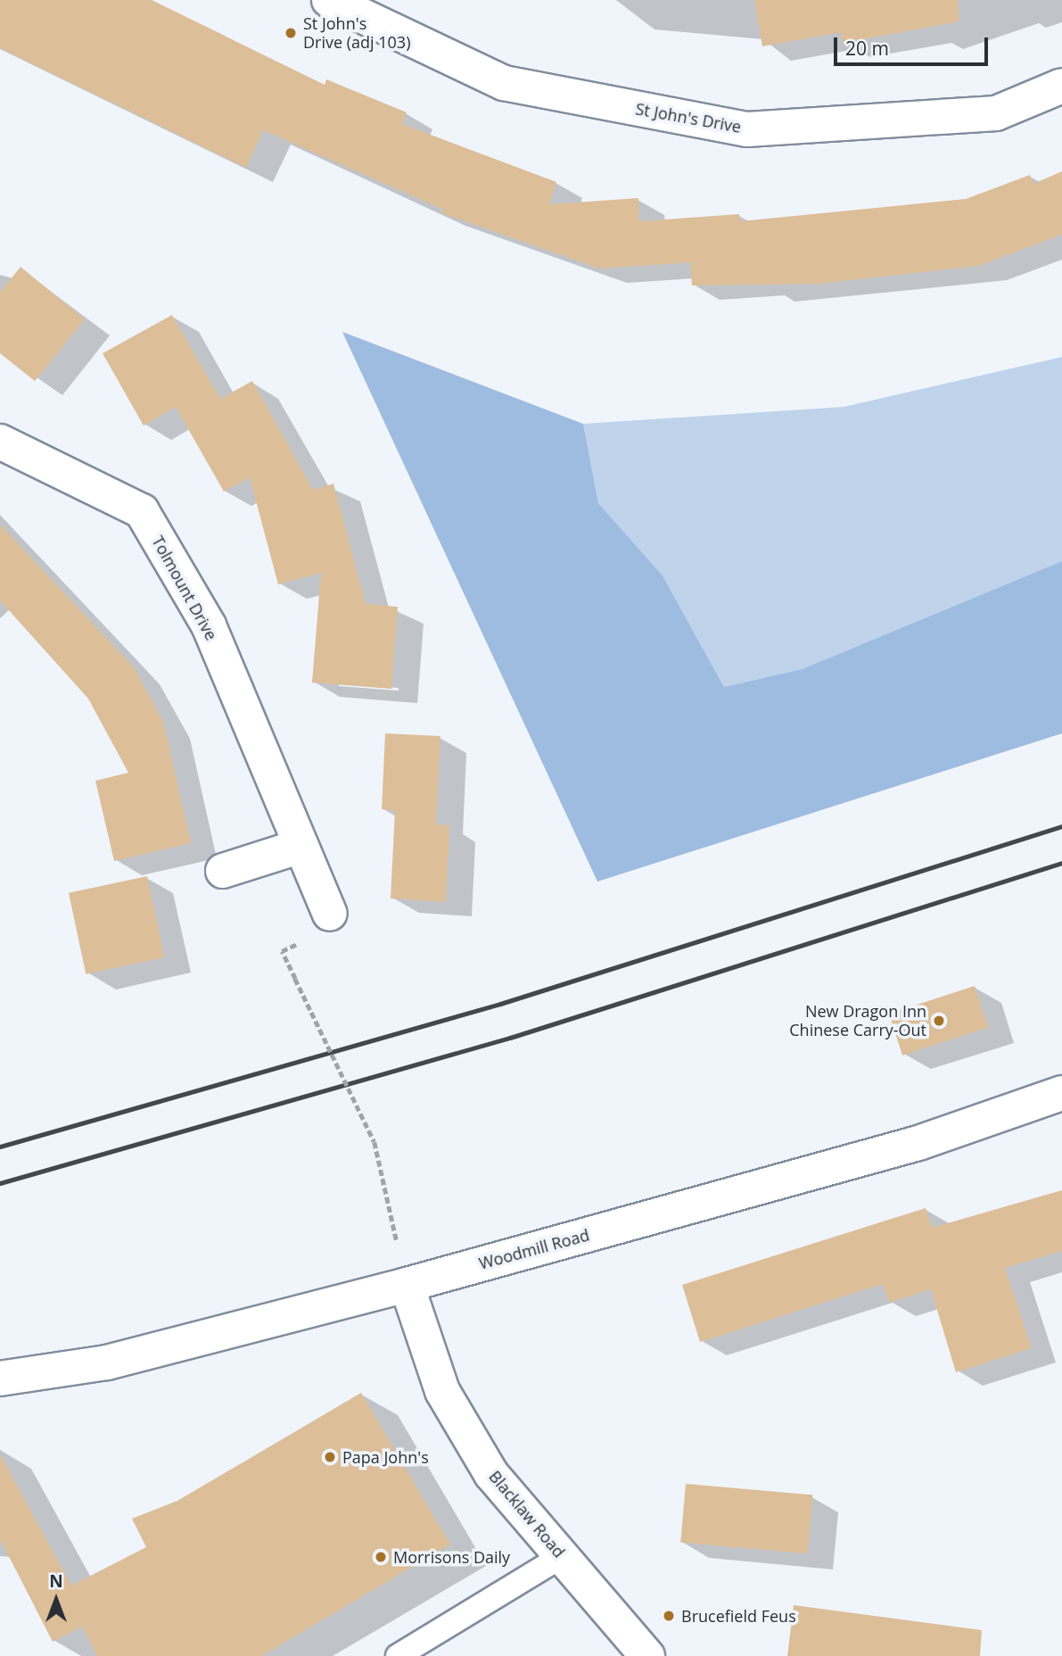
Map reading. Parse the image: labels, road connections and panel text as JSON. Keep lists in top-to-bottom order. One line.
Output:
{"streets":{"street":["St John's Drive","Tolmount Drive","Woodmill Road","Blacklaw Road"]},"crossings":[["Woodmill Road","Blacklaw Road"]],"places":["St John's Drive (adj 103)","New Dragon Inn Chinese Carry-Out","Papa John's","Morrisons Daily","Brucefield Feus"],"scale_bar":"20 m","north":"top"}
